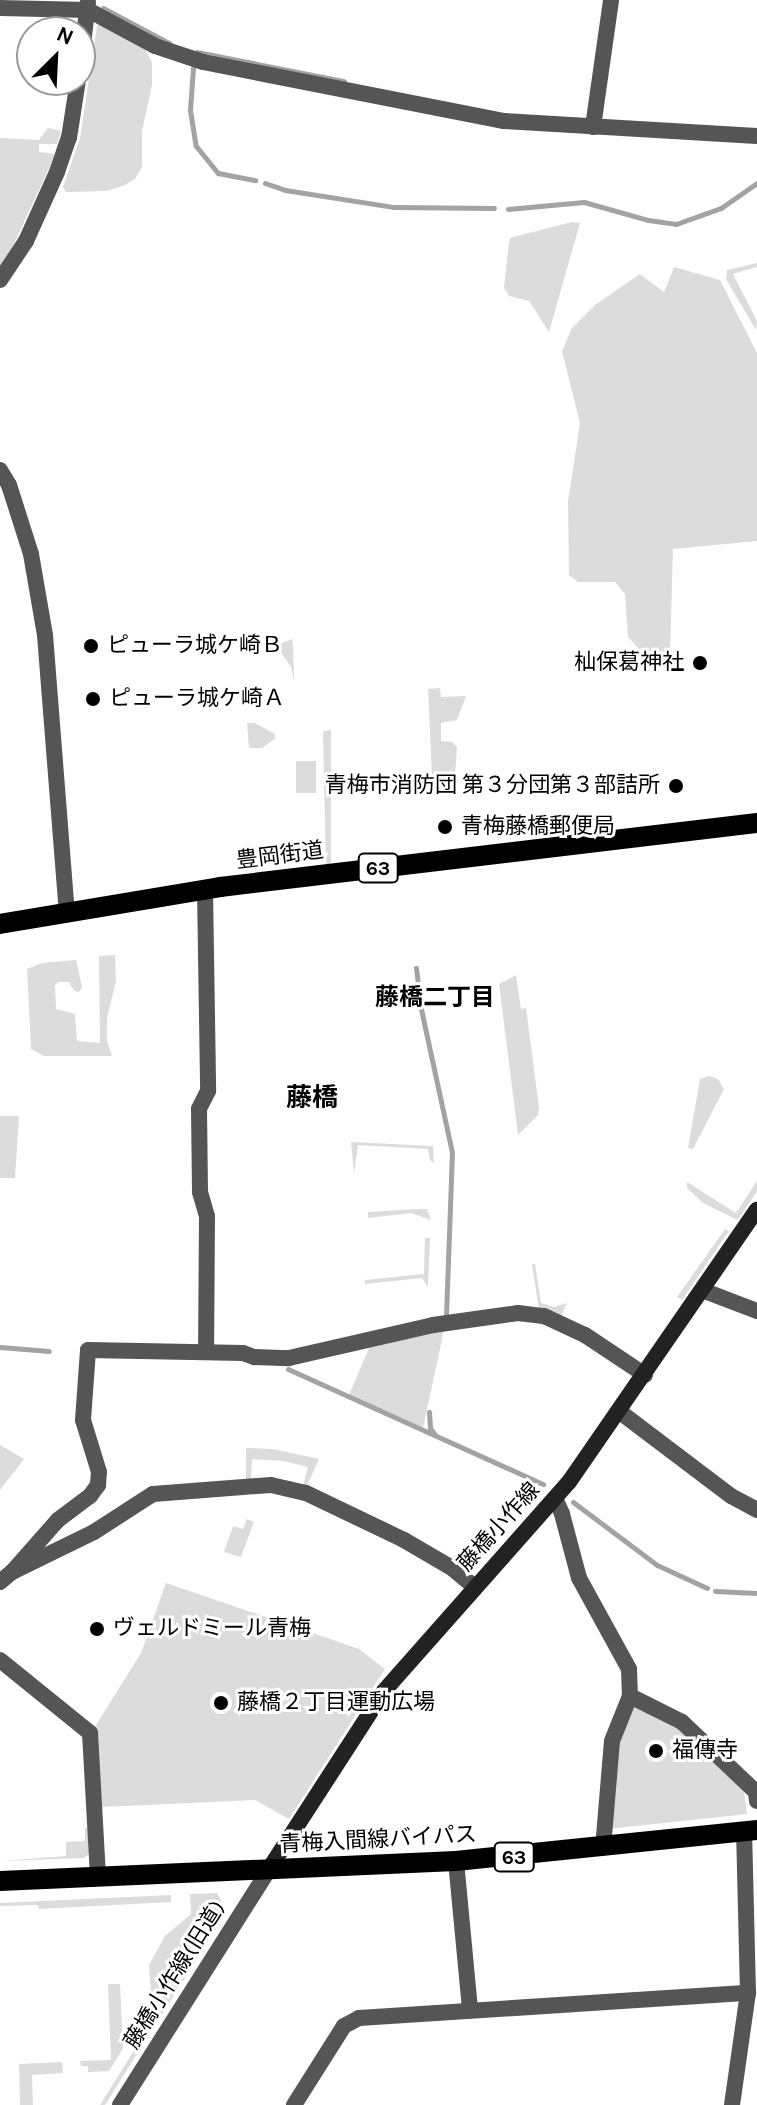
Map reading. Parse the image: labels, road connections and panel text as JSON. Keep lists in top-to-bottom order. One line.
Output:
{"streets":{"main road":["豊岡街道","63","藤橋小作線","青梅入間線バイパス"],"street":["藤橋小作線(旧道)"]},"crossings":[["藤橋小作線","青梅入間線バイパス"],["藤橋小作線","藤橋小作線(旧道)"],["青梅入間線バイパス","藤橋小作線(旧道)"]],"districts":["藤橋二丁目","藤橋"],"places":["ピューラ城ケ崎Ｂ","杣保葛神社","ピューラ城ケ崎Ａ","青梅市消防団 第３分団第３部詰所","青梅藤橋郵便局","ヴェルドミール青梅","藤橋２丁目運動広場","福傳寺"],"north":"top right"}
